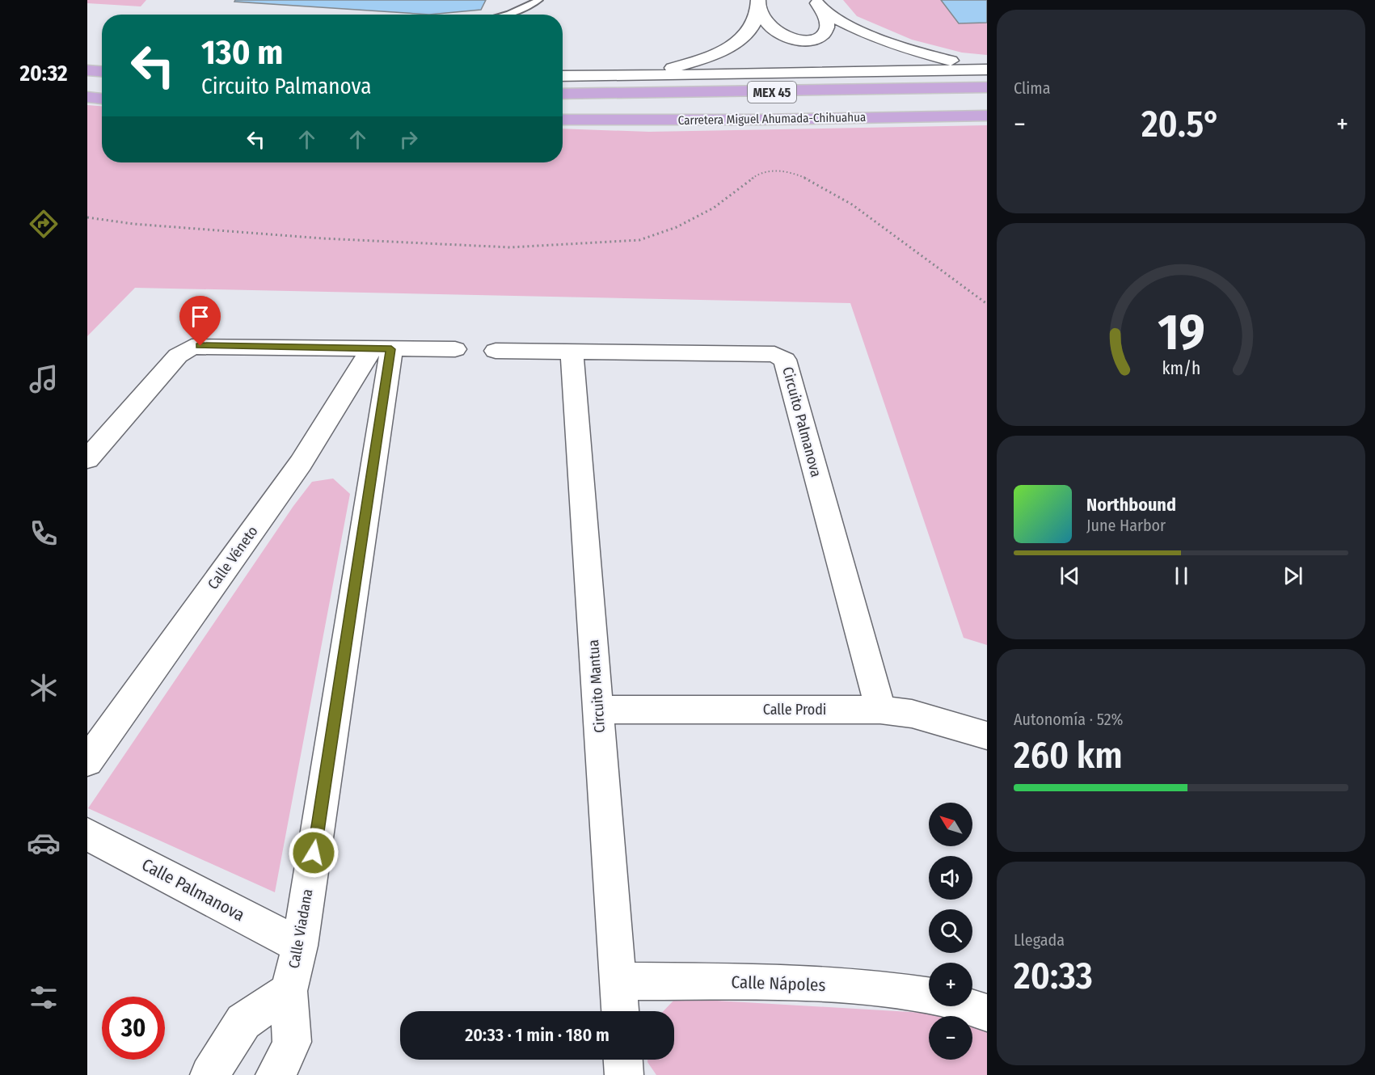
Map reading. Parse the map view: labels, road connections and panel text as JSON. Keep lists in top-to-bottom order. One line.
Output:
{"streets":{"main road":["MEX 45","Carretera Miguel Ahumada-Chihuahua"],"street":["Circuito Palmanova","Calle Véneto","Circuito Mantua","Calle Prodi","Calle Palmanova","Calle Viadana","Calle Nápoles"]},"crossings":[["Circuito Palmanova","Circuito Mantua"],["Circuito Palmanova","Calle Prodi"],["Calle Véneto","Calle Viadana"],["Circuito Mantua","Calle Prodi"],["Circuito Mantua","Calle Nápoles"],["Calle Palmanova","Calle Viadana"]],"north":"top left","page":{"tabs":"20:32","tile":["Clima",["Autonomía · 52%","260 km"],["Llegada","20:33"]],"turn":["130 m","Circuito Palmanova"],"heat":["−","20.5°","+"],"song":["Northbound","June Harbor"],"map_buttons":["+","−"],"limit":"30","trip":"20:33 · 1 min · 180 m","gauge":["19","km/h"]}}
